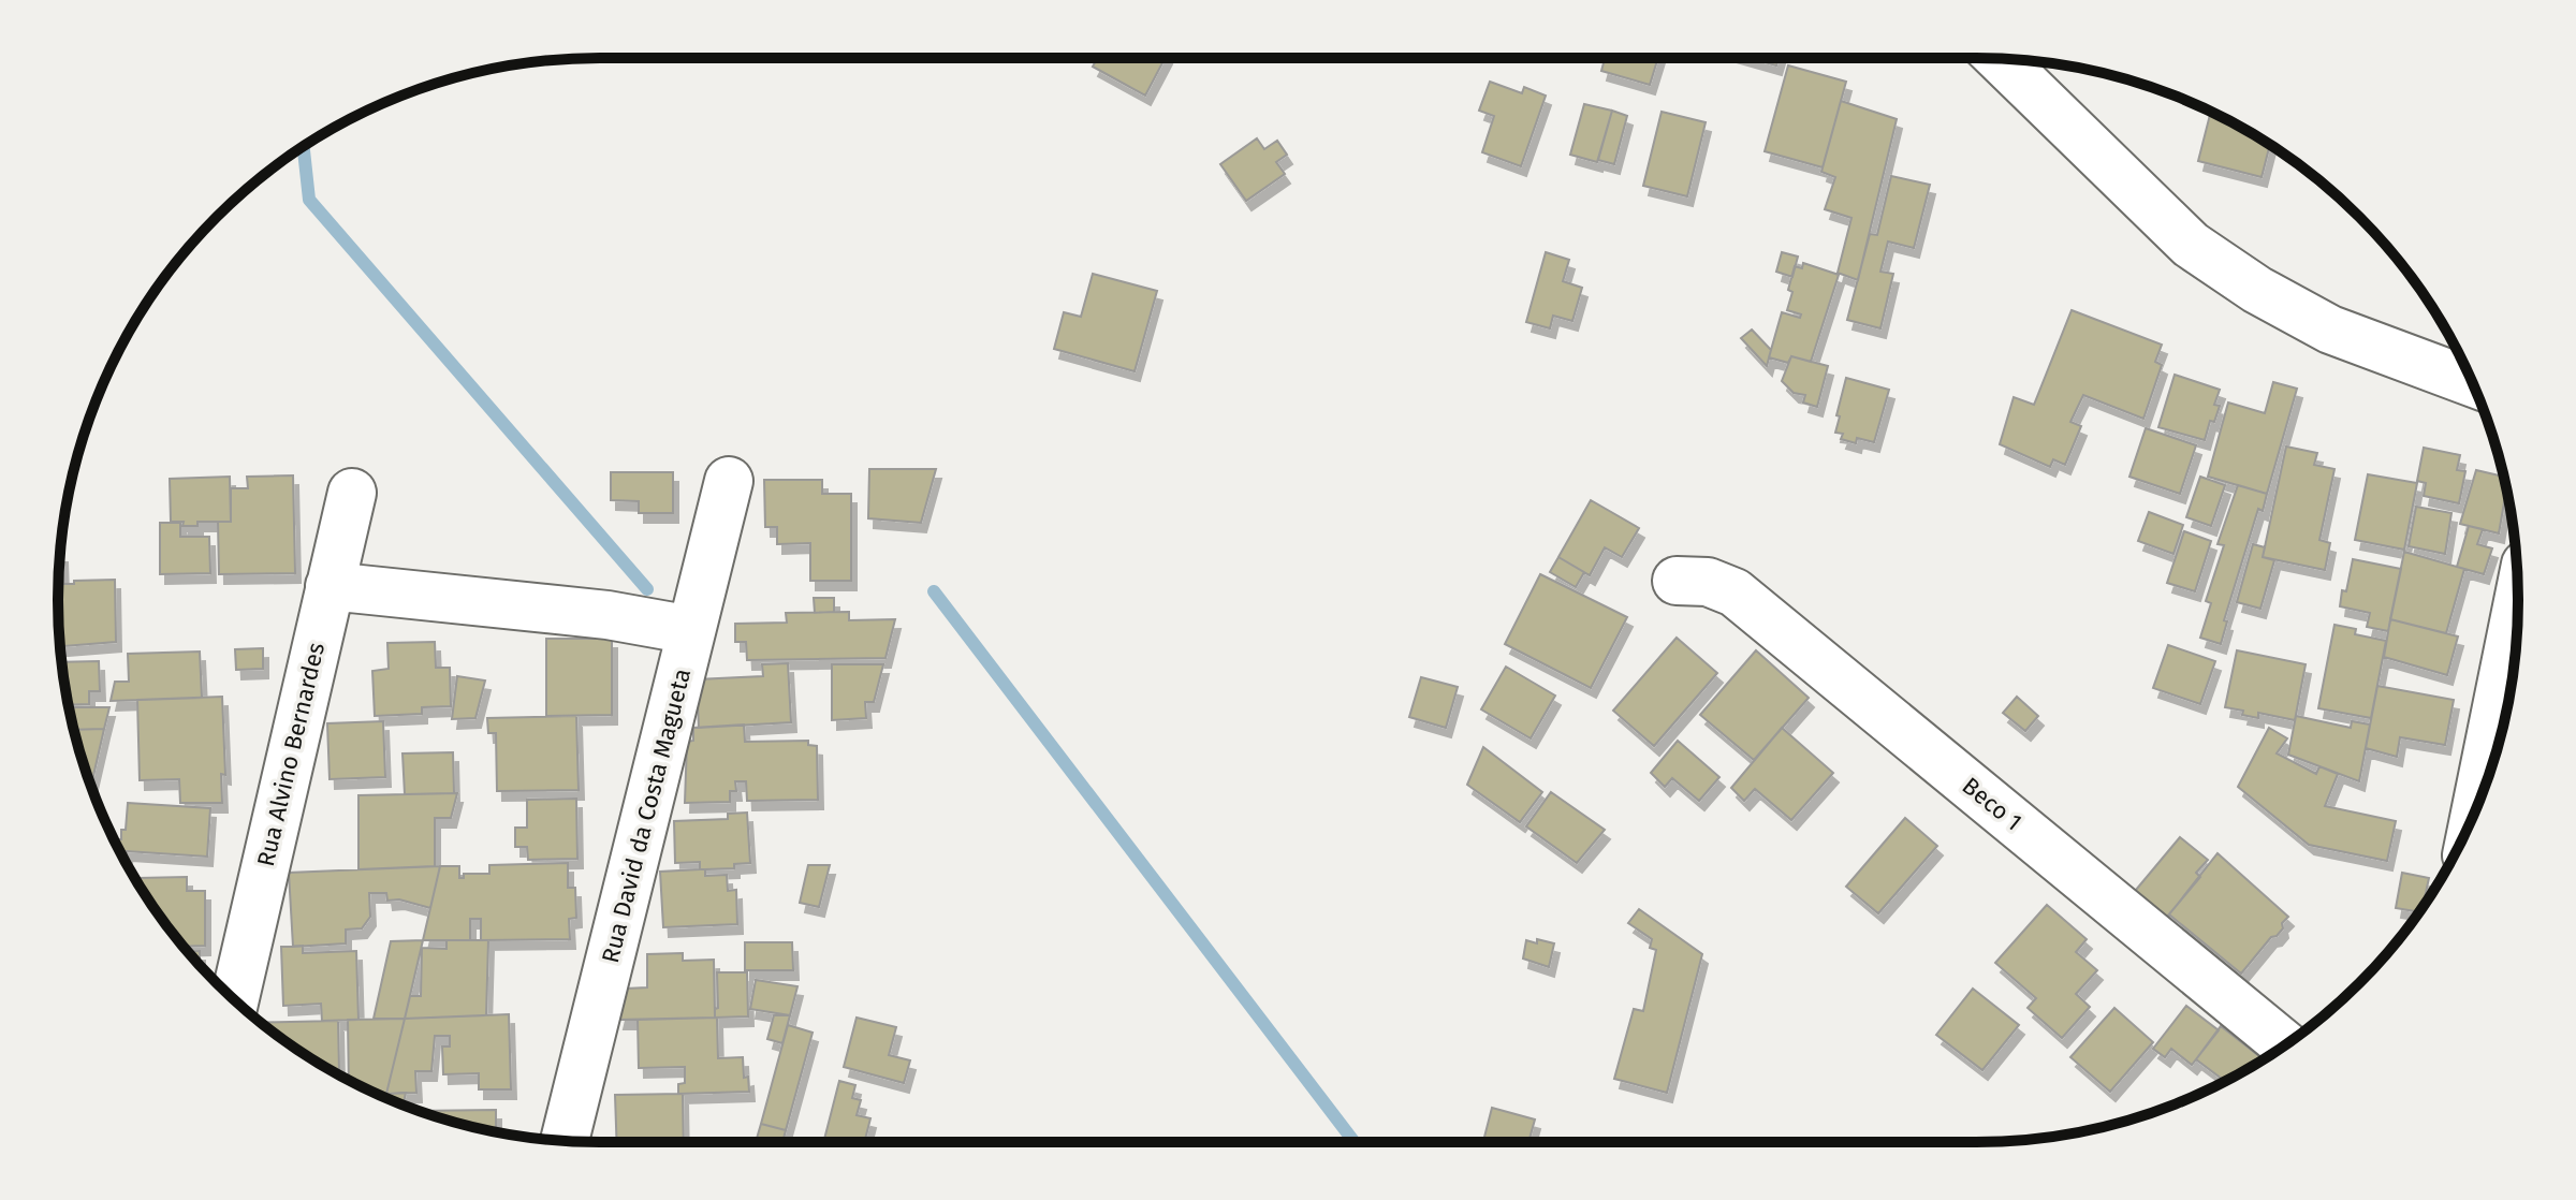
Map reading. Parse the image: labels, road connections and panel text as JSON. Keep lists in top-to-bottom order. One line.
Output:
{"streets":{"street":["Rua Alvino Bernardes","Beco 1","Rua David da Costa Magueta"]}}
